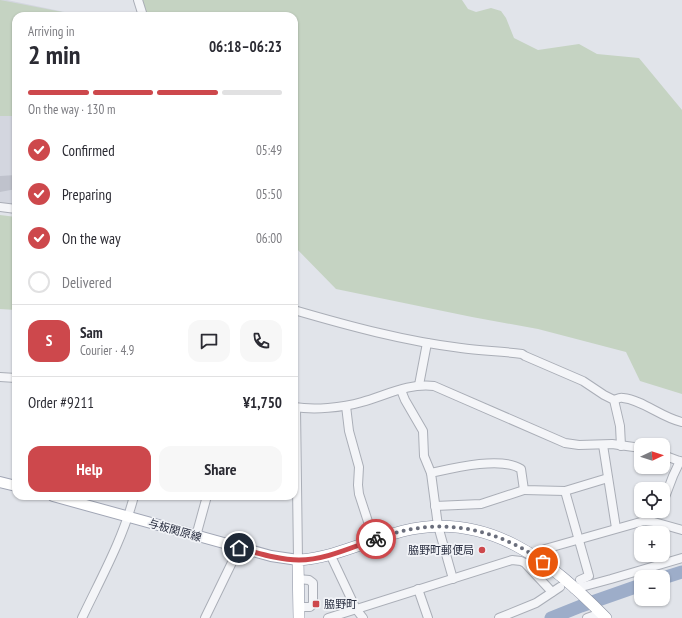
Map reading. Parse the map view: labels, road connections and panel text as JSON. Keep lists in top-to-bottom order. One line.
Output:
{"streets":{"main road":["与板関原線"]},"places":{"other":["脇野町郵便局"],"transit":["脇野町"]},"north":"right","page":{"heading":["2 min","Arriving in","06:18–06:23"],"panel":["Sam","Courier · 4.9","Order #9211","¥1,750"],"bar":"On the way · 130 m","list":[["Confirmed","05:49"],["Preparing","05:50"],["On the way","06:00"],"Delivered"],"round":"S","map_buttons":["+","−"],"buttons":["Help","Share"]}}
